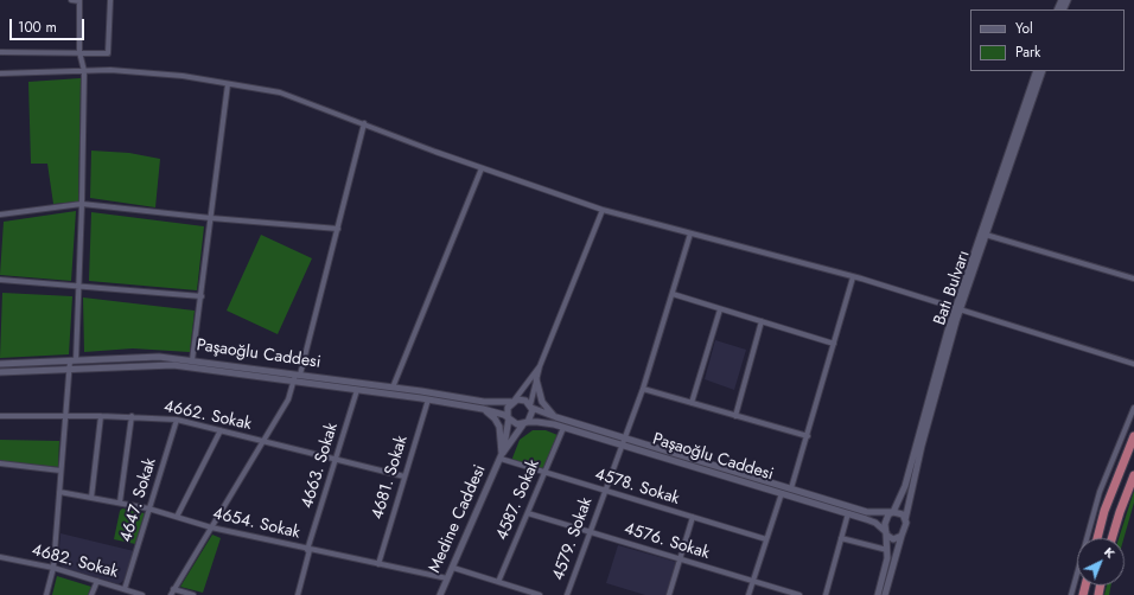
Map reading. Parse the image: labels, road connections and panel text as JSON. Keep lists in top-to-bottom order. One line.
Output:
{"streets":{"street":["Batı Bulvarı","Paşaoğlu Caddesi","4662. Sokak","4663. Sokak","4681. Sokak","4578. Sokak","4647. Sokak","4587. Sokak","Medine Caddesi","4654. Sokak","4579. Sokak","4576. Sokak","4682. Sokak"]},"crossings":[["Batı Bulvarı","Paşaoğlu Caddesi"],["Paşaoğlu Caddesi","4663. Sokak"],["Paşaoğlu Caddesi","4681. Sokak"],["Paşaoğlu Caddesi","4587. Sokak"],["Paşaoğlu Caddesi","Medine Caddesi"],["Paşaoğlu Caddesi","4579. Sokak"],["4662. Sokak","4663. Sokak"],["4662. Sokak","4681. Sokak"],["4662. Sokak","4647. Sokak"],["4663. Sokak","4654. Sokak"],["4681. Sokak","4654. Sokak"],["4578. Sokak","4587. Sokak"],["4578. Sokak","Medine Caddesi"],["4578. Sokak","4579. Sokak"],["4647. Sokak","4654. Sokak"],["4647. Sokak","4682. Sokak"],["4587. Sokak","4576. Sokak"],["Medine Caddesi","4654. Sokak"],["4579. Sokak","4576. Sokak"]],"legend":["Yol","Park"],"scale_bar":"100 m","north":"top right"}
